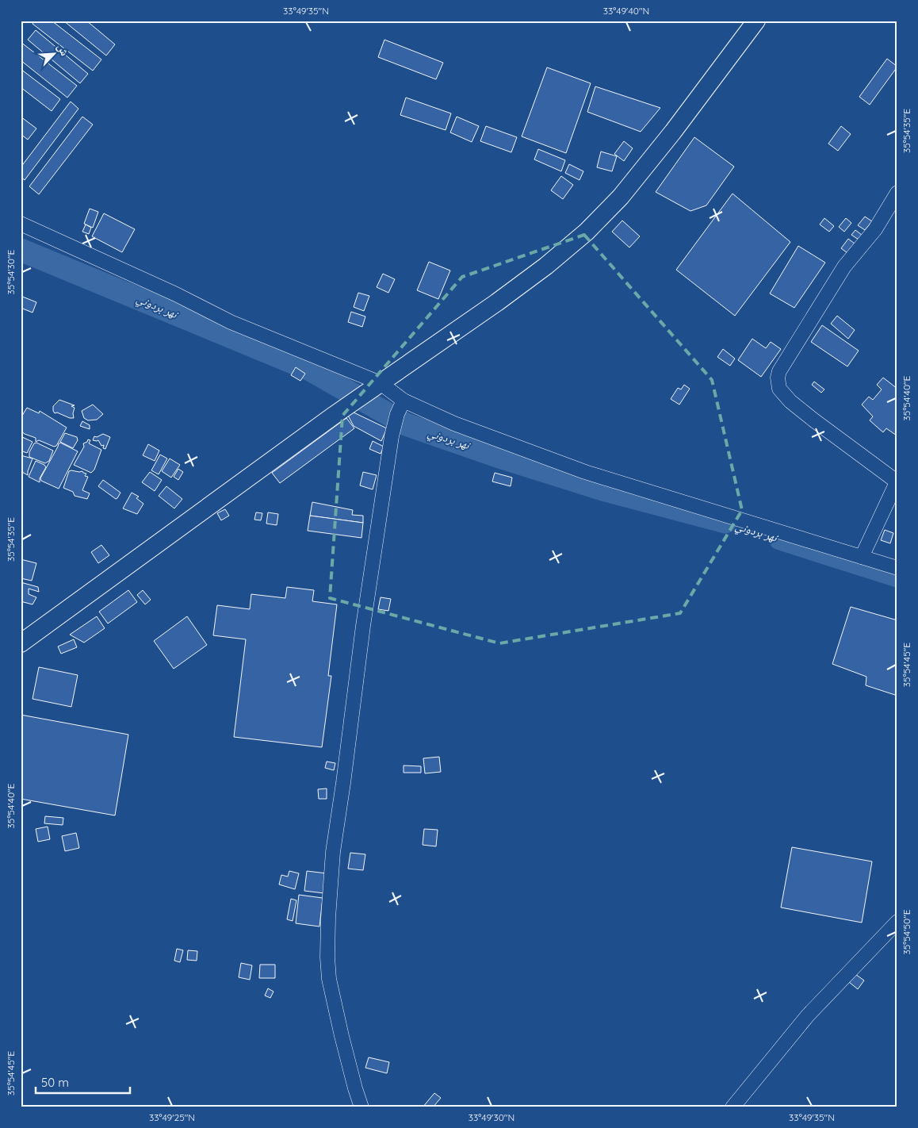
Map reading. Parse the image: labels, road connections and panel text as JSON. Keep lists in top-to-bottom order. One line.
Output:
{"water":["نهر بردوني"],"scale_bar":"50 m","north":"top right","coordinates":["33°49'35\"N","33°49'40\"N","35°54'35\"E","35°54'30\"E","35°54'40\"E","35°54'45\"E","35°54'50\"E","33°49'25\"N","33°49'30\"N"]}
